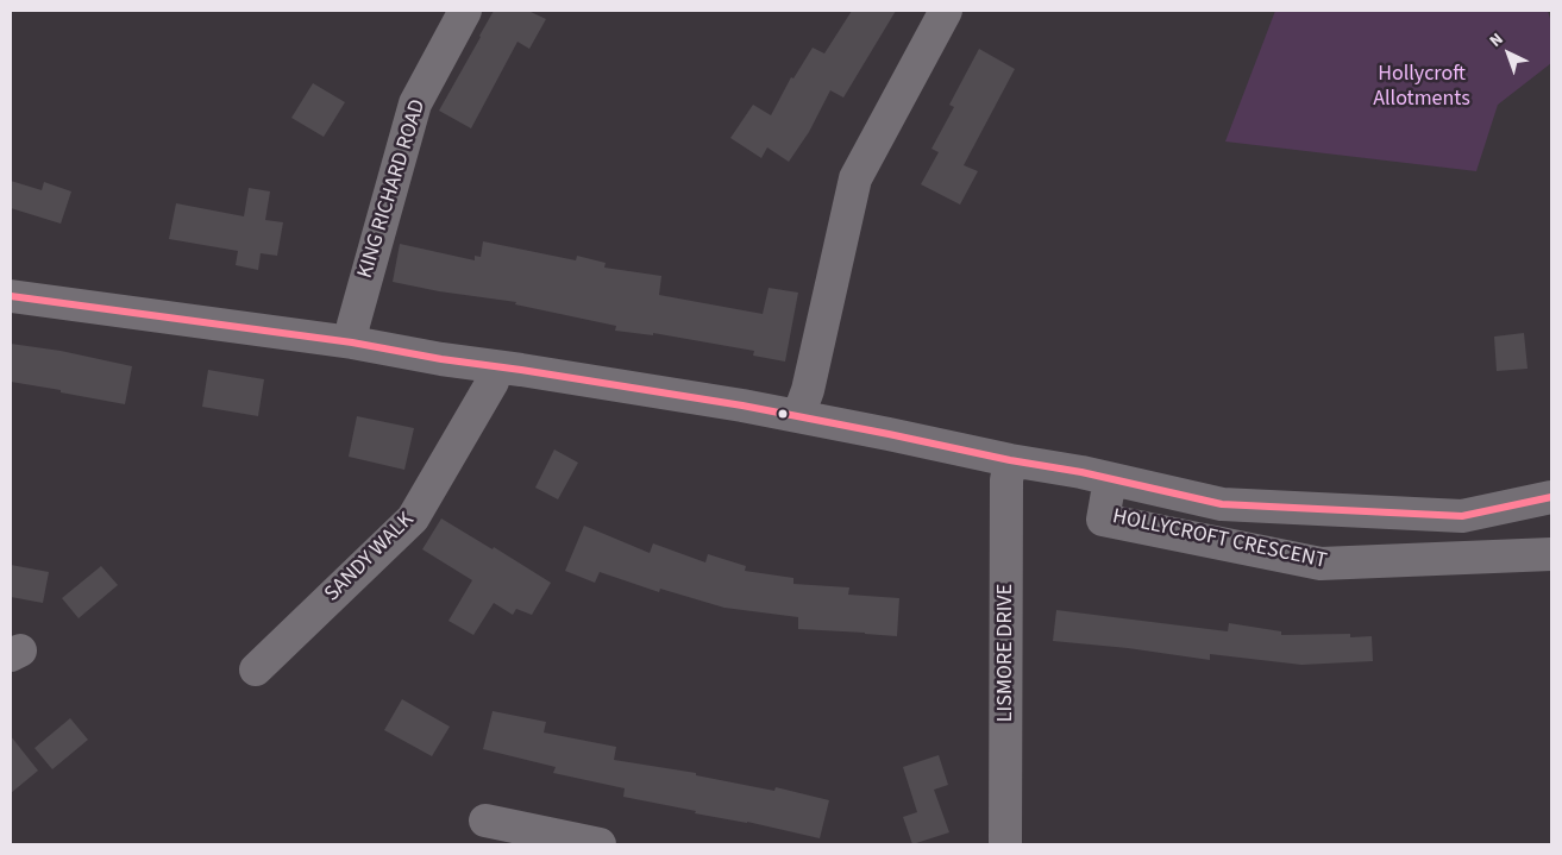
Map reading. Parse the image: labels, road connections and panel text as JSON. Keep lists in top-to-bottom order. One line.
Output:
{"streets":{"street":["KING RICHARD ROAD","HOLLYCROFT CRESCENT","SANDY WALK","LISMORE DRIVE"]},"parks":["Hollycroft Allotments"],"north":"top left"}
